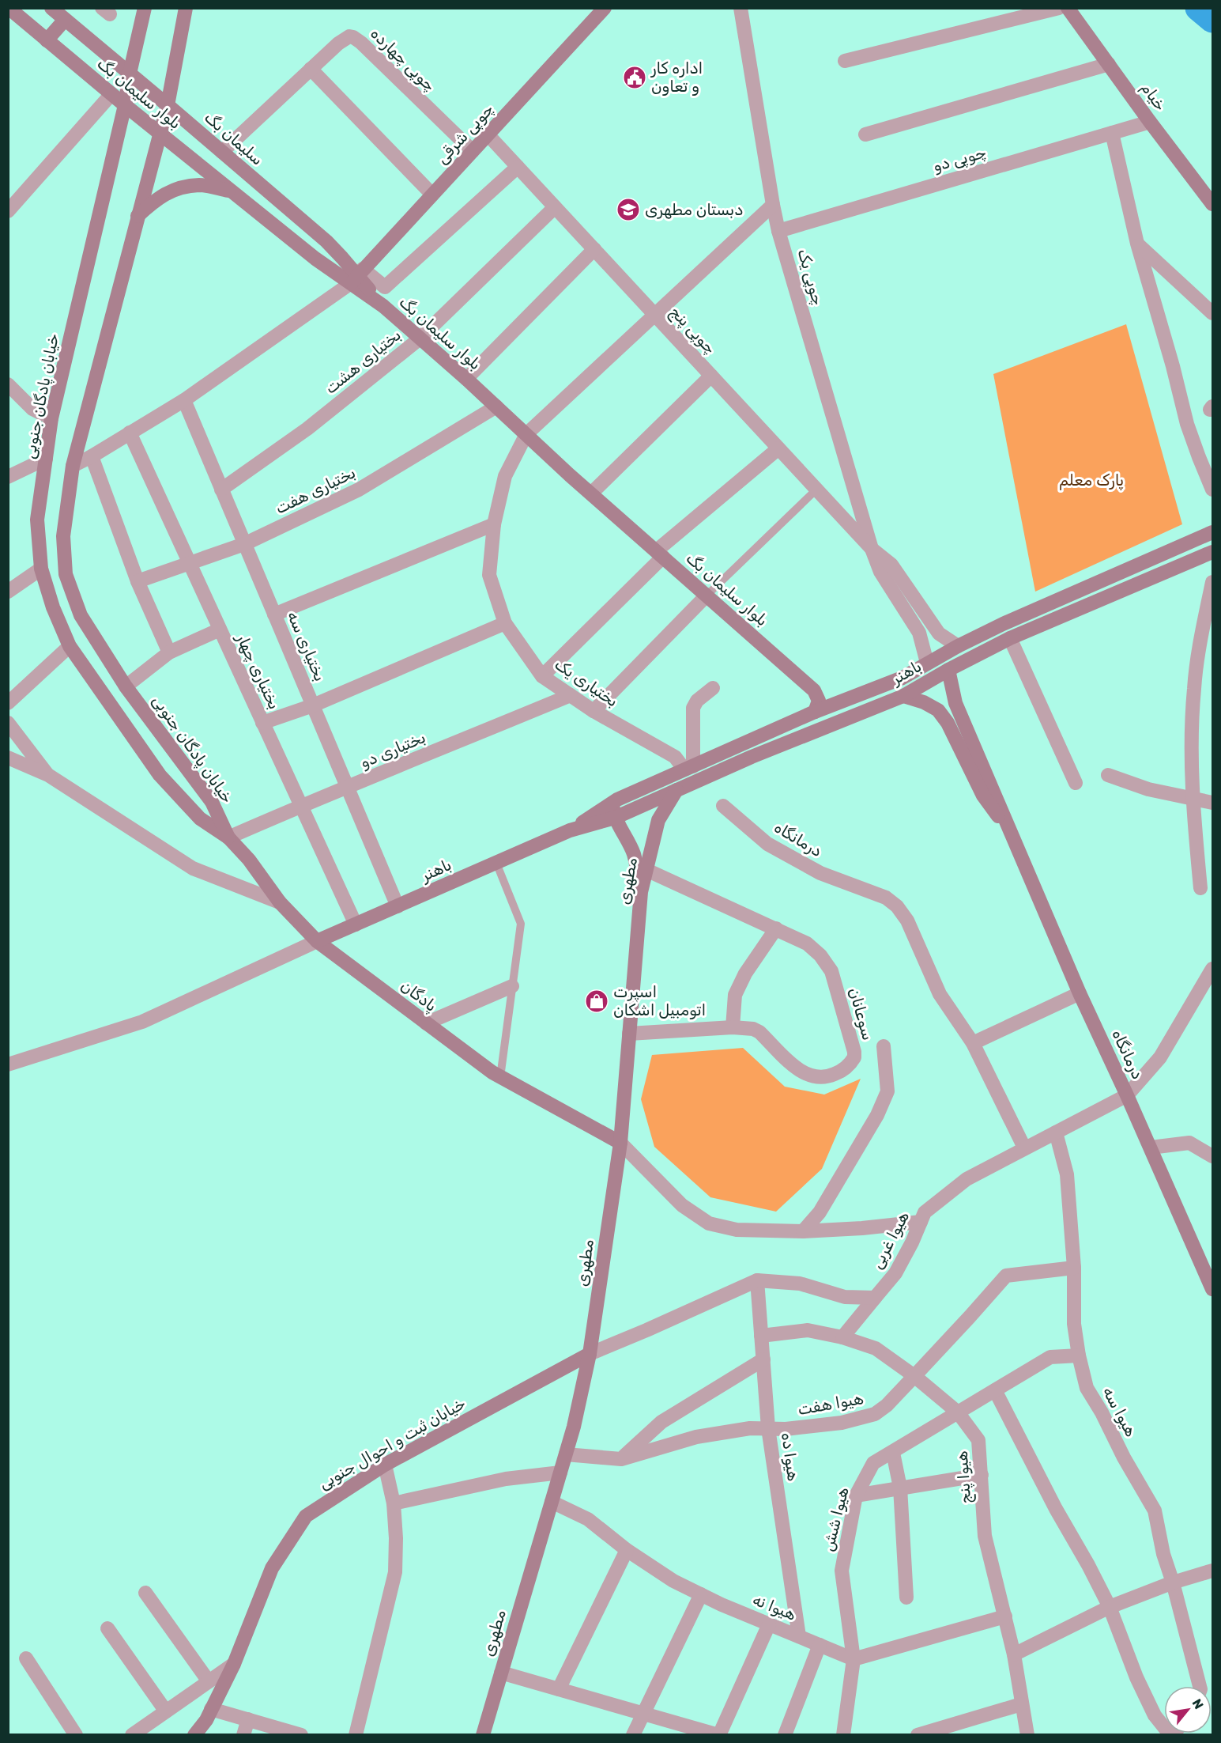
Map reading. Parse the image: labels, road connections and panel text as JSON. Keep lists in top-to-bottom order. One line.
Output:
{"streets":{"main road":["بلوار سلیمان بگ","خیام","چوپی شرقی","سلیمان بگ","خیابان پادگان جنوبی","باهنر","درمانگاه","مطهری","پادگان","خیابان ثبت و احوال جنوبی"],"street":["چوپی چهارده","چوپی دو","چوپی یک","چوپی پنج","بختیاری هشت","بختیاری هفت","بختیاری سه","بختیاری چهار","بختیاری یک","بختیاری دو","سوعانان","هیوا غربی","هیوا هفت","هیوا سه","هیوا ده","هیوا پنج","هیوا شش","هیوا نه"]},"crossings":[["چوپی چهارده","چوپی شرقی"],["چوپی چهارده","سلیمان بگ"],["بلوار سلیمان بگ","چوپی شرقی"],["بلوار سلیمان بگ","سلیمان بگ"],["بلوار سلیمان بگ","بختیاری هشت"],["بلوار سلیمان بگ","خیابان پادگان جنوبی"],["بلوار سلیمان بگ","بختیاری هفت"],["بلوار سلیمان بگ","باهنر"],["بلوار سلیمان بگ","بختیاری یک"],["خیام","چوپی دو"],["چوپی شرقی","سلیمان بگ"],["چوپی شرقی","چوپی پنج"],["سلیمان بگ","خیابان پادگان جنوبی"],["چوپی دو","چوپی یک"],["چوپی یک","چوپی پنج"],["چوپی یک","باهنر"],["چوپی پنج","بختیاری هشت"],["بختیاری هشت","بختیاری سه"],["خیابان پادگان جنوبی","بختیاری دو"],["خیابان پادگان جنوبی","پادگان"],["بختیاری هفت","بختیاری سه"],["بختیاری هفت","بختیاری چهار"],["بختیاری سه","باهنر"],["بختیاری سه","بختیاری دو"],["بختیاری چهار","باهنر"],["بختیاری چهار","بختیاری دو"],["باهنر","بختیاری یک"],["باهنر","درمانگاه"],["باهنر","مطهری"],["باهنر","پادگان"],["بختیاری یک","بختیاری دو"],["بختیاری دو","پادگان"],["درمانگاه","هیوا غربی"],["مطهری","پادگان"],["مطهری","سوعانان"],["مطهری","هیوا هفت"],["مطهری","خیابان ثبت و احوال جنوبی"],["مطهری","هیوا نه"],["هیوا غربی","هیوا سه"],["هیوا غربی","هیوا پنج"],["هیوا هفت","هیوا سه"],["هیوا هفت","هیوا ده"],["هیوا هفت","هیوا پنج"],["هیوا سه","هیوا شش"],["هیوا ده","هیوا پنج"],["هیوا ده","هیوا نه"],["هیوا پنج","هیوا شش"],["هیوا شش","هیوا نه"]],"parks":["پارک معلم"],"places":{"public building":["اداره کار و تعاون"],"school or university":["دبستان مطهری"],"shop":["اسپرت اتومبیل اشکان"]},"north":"top right"}
